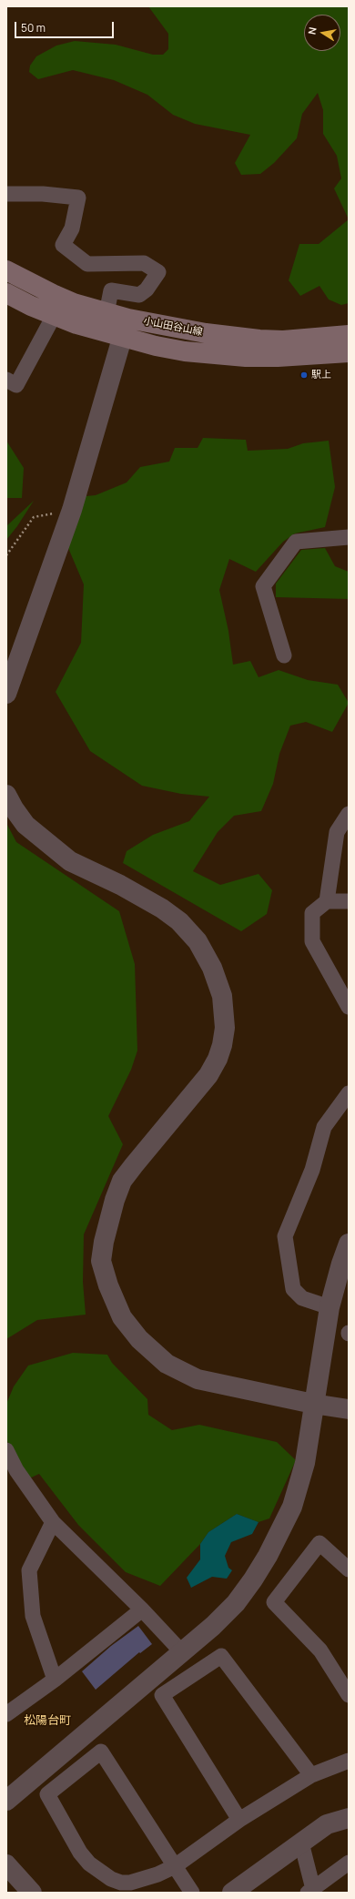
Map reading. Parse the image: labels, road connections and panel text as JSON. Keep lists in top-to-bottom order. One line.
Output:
{"streets":{"main road":["小山田谷山線"]},"districts":["松陽台町"],"places":["駅上"],"scale_bar":"50 m","north":"left"}
